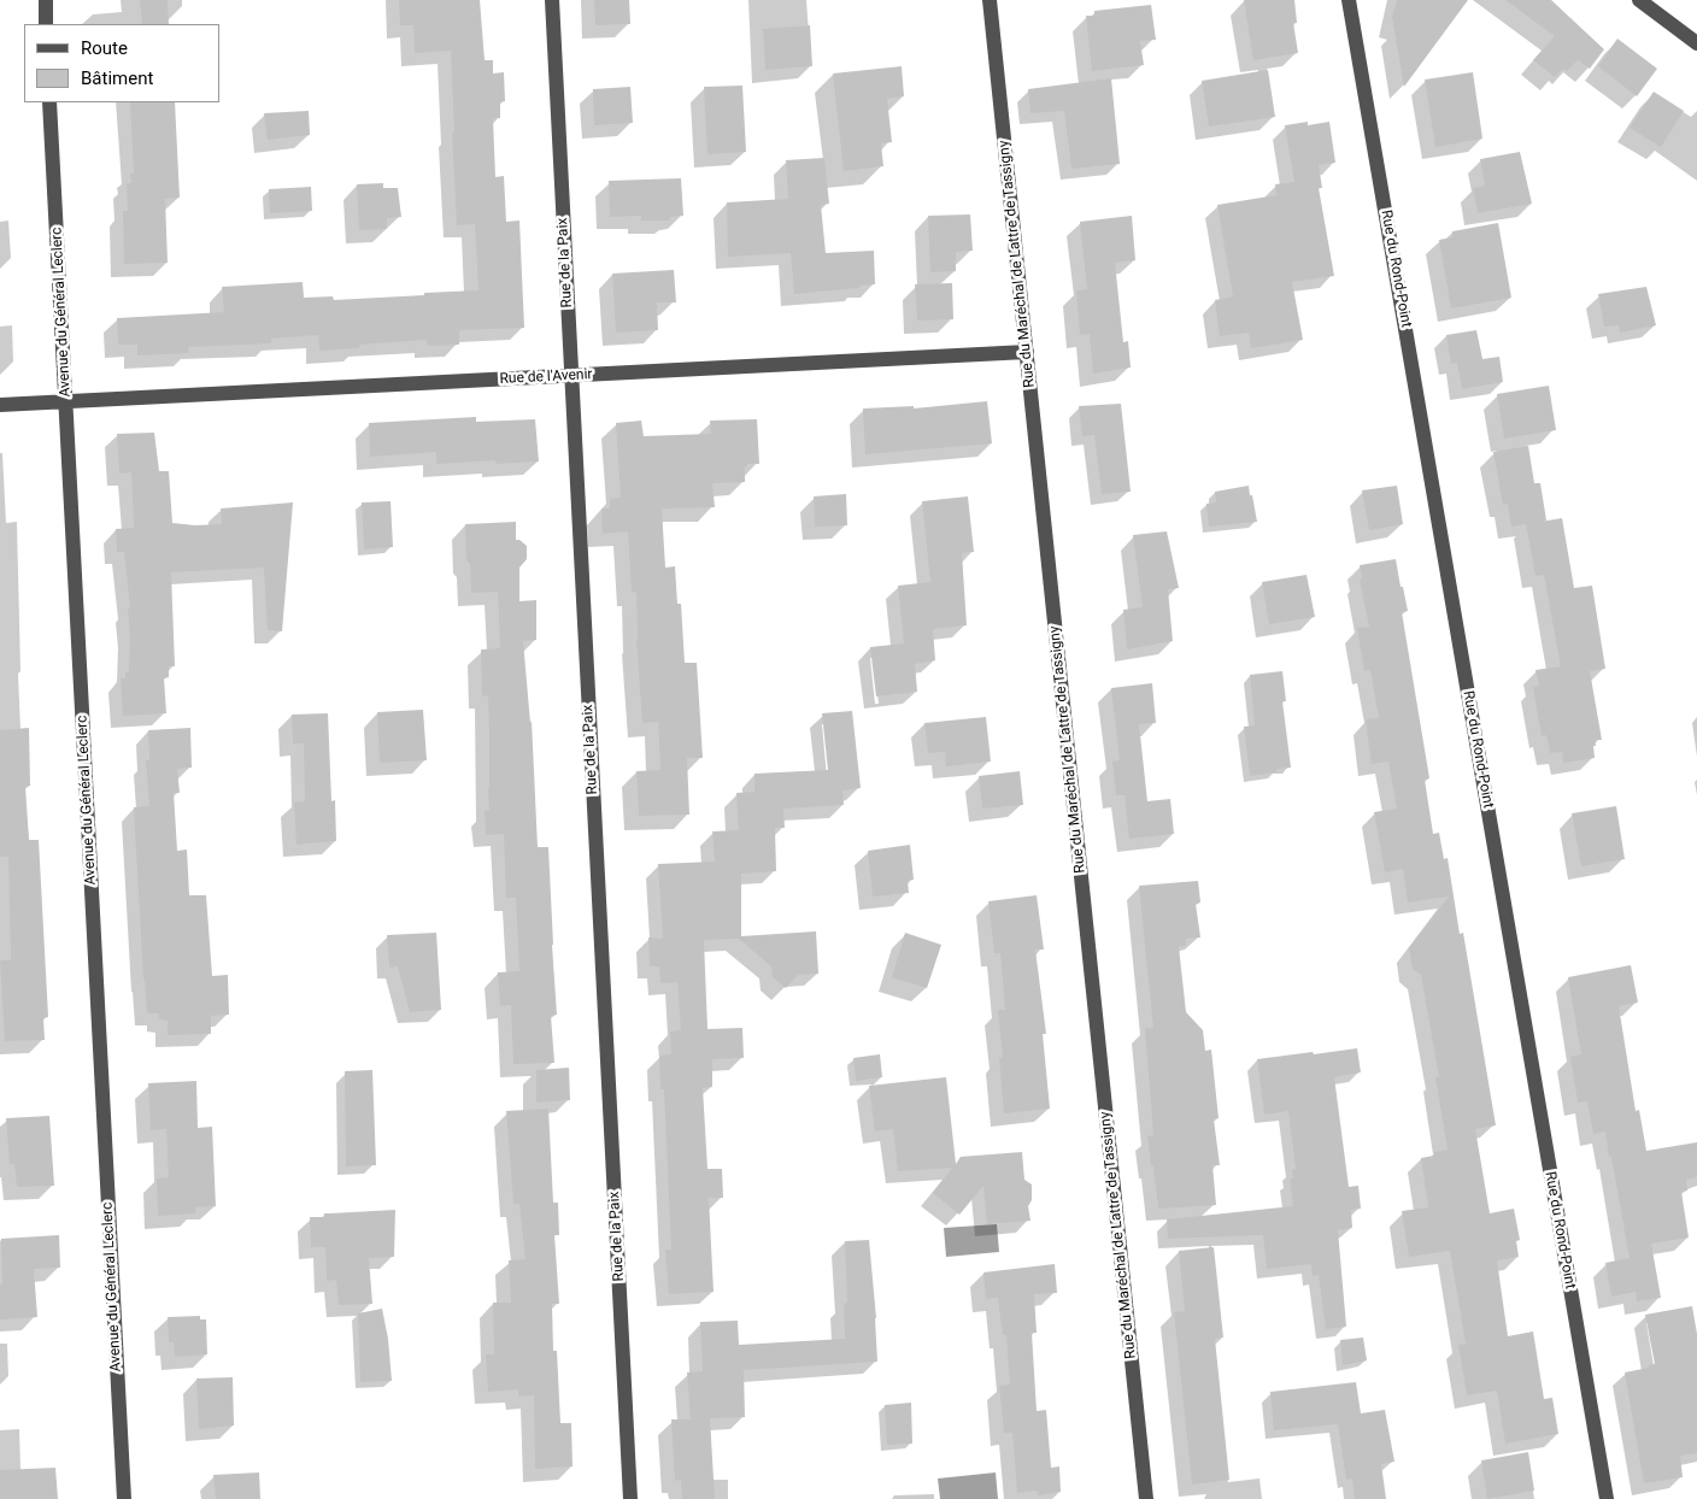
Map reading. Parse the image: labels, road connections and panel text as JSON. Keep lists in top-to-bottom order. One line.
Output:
{"streets":{"street":["Rue de la Paix","Rue du Maréchal de Lattre de Tassigny","Rue du Rond-Point","Avenue du Général Leclerc","Rue de l'Avenir"]},"crossings":[["Rue de la Paix","Rue de l'Avenir"],["Rue du Maréchal de Lattre de Tassigny","Rue de l'Avenir"],["Avenue du Général Leclerc","Rue de l'Avenir"]],"legend":["Route","Bâtiment"]}
